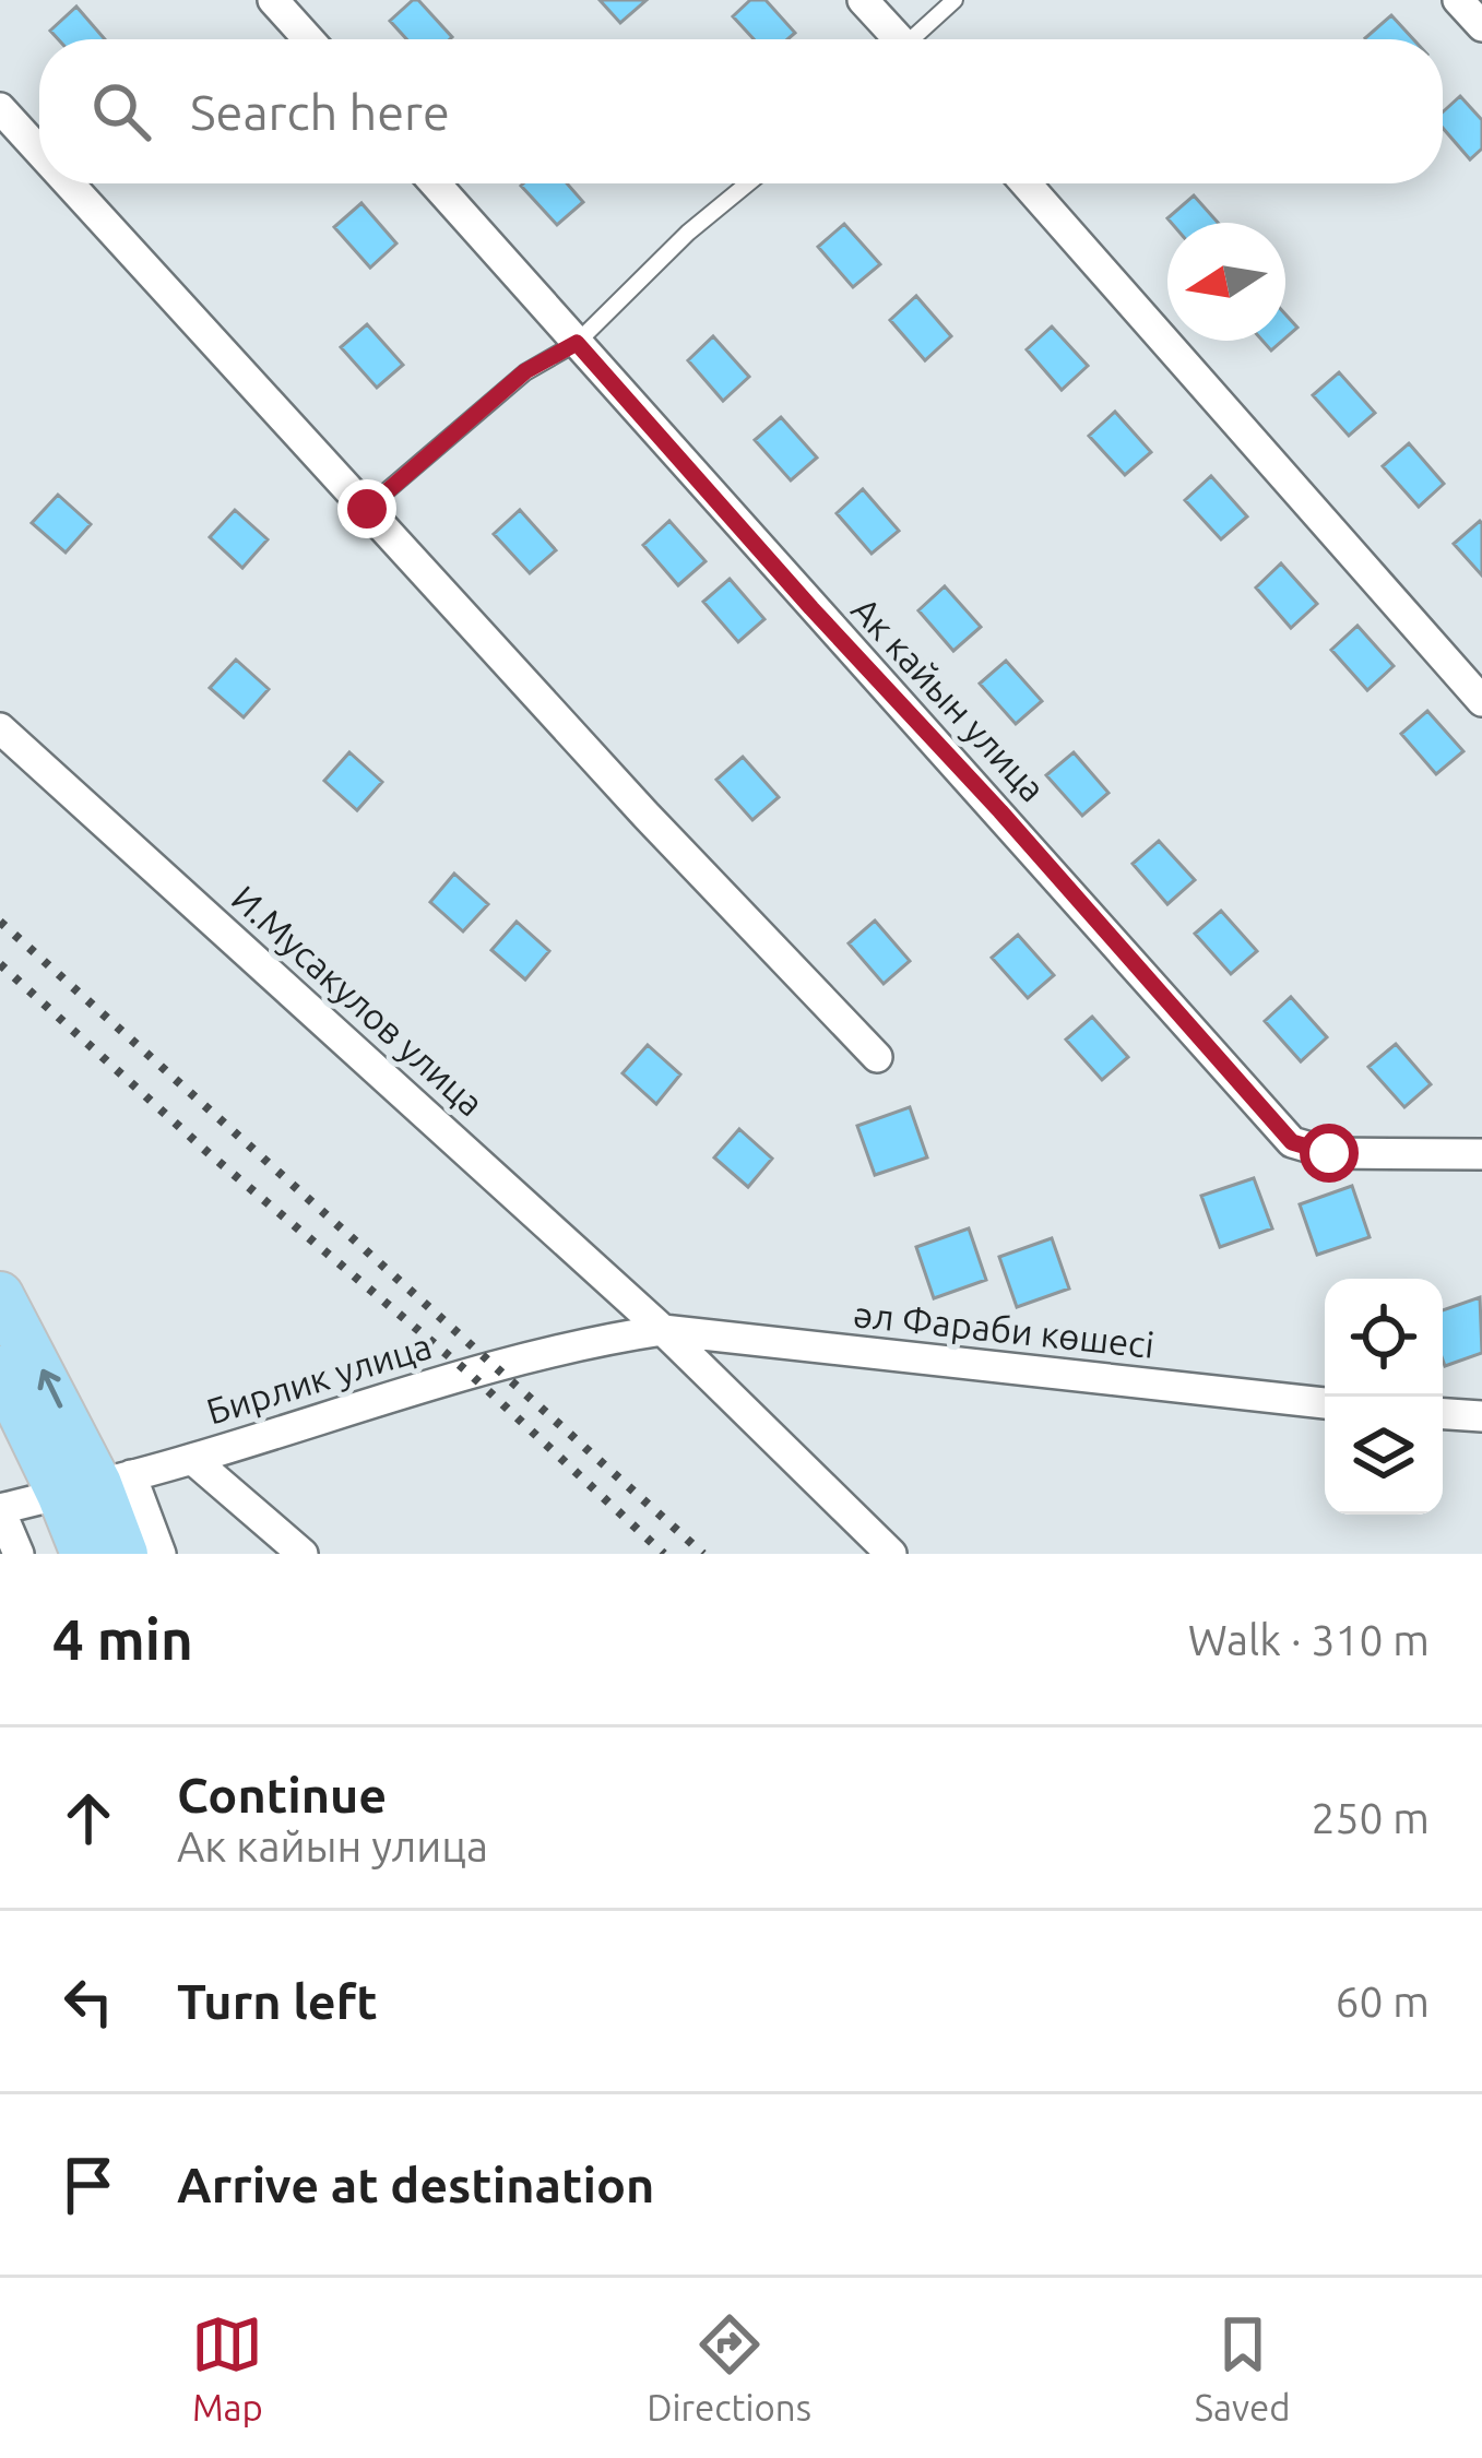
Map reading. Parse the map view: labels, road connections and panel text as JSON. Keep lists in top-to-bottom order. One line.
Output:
{"streets":{"street":["Ак кайын улица","И.Мусакулов улица","әл Фараби көшесі","Бирлик улица"]},"crossings":[["И.Мусакулов улица","әл Фараби көшесі"],["И.Мусакулов улица","Бирлик улица"],["әл Фараби көшесі","Бирлик улица"]],"north":"left","page":{"search":"Search here","heading":["4 min","Walk · 310 m"],"list":[["Continue","Ак кайын улица","250 m"],["Turn left","60 m"],"Arrive at destination"],"nav":["Map","Directions","Saved"]}}
